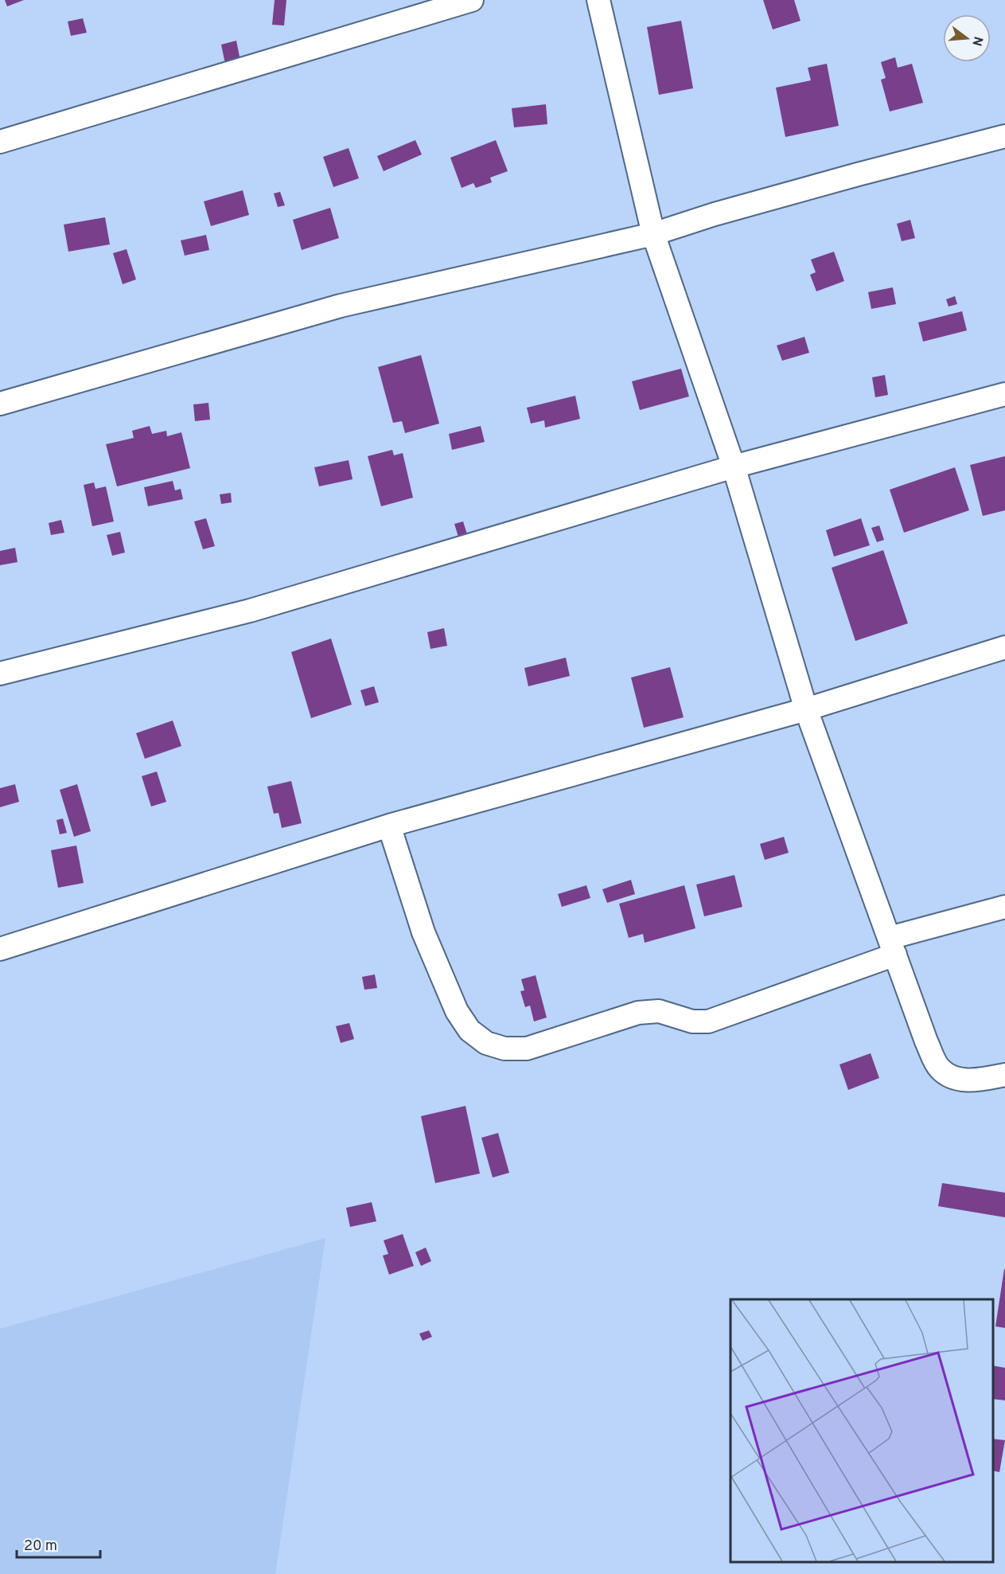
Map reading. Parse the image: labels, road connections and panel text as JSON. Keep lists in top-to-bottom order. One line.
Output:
{"scale_bar":"20 m","north":"right"}
